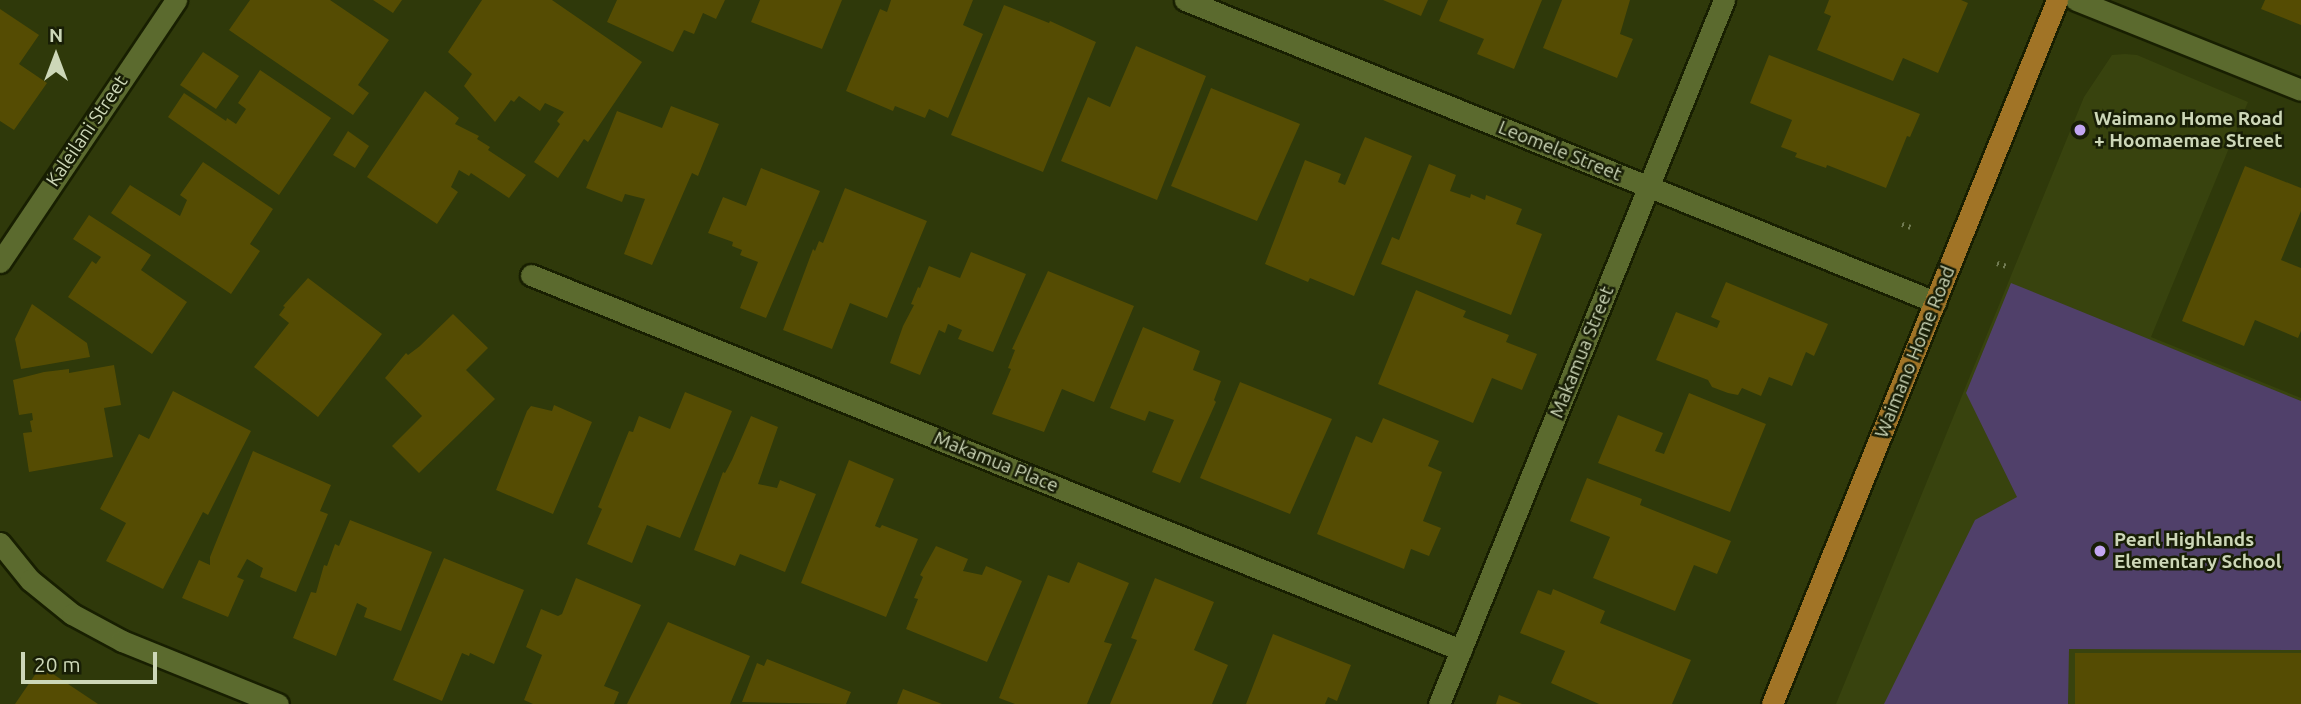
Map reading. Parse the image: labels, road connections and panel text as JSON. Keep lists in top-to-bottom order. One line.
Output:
{"streets":{"main road":["Waimano Home Road"],"street":["Kaleilani Street","Leomele Street","Makamua Street","Makamua Place"]},"crossings":[["Leomele Street","Makamua Street"],["Leomele Street","Waimano Home Road"],["Makamua Street","Makamua Place"]],"places":["Waimano Home Road + Hoomaemae Street","Pearl Highlands Elementary School"],"scale_bar":"20 m","north":"top"}
